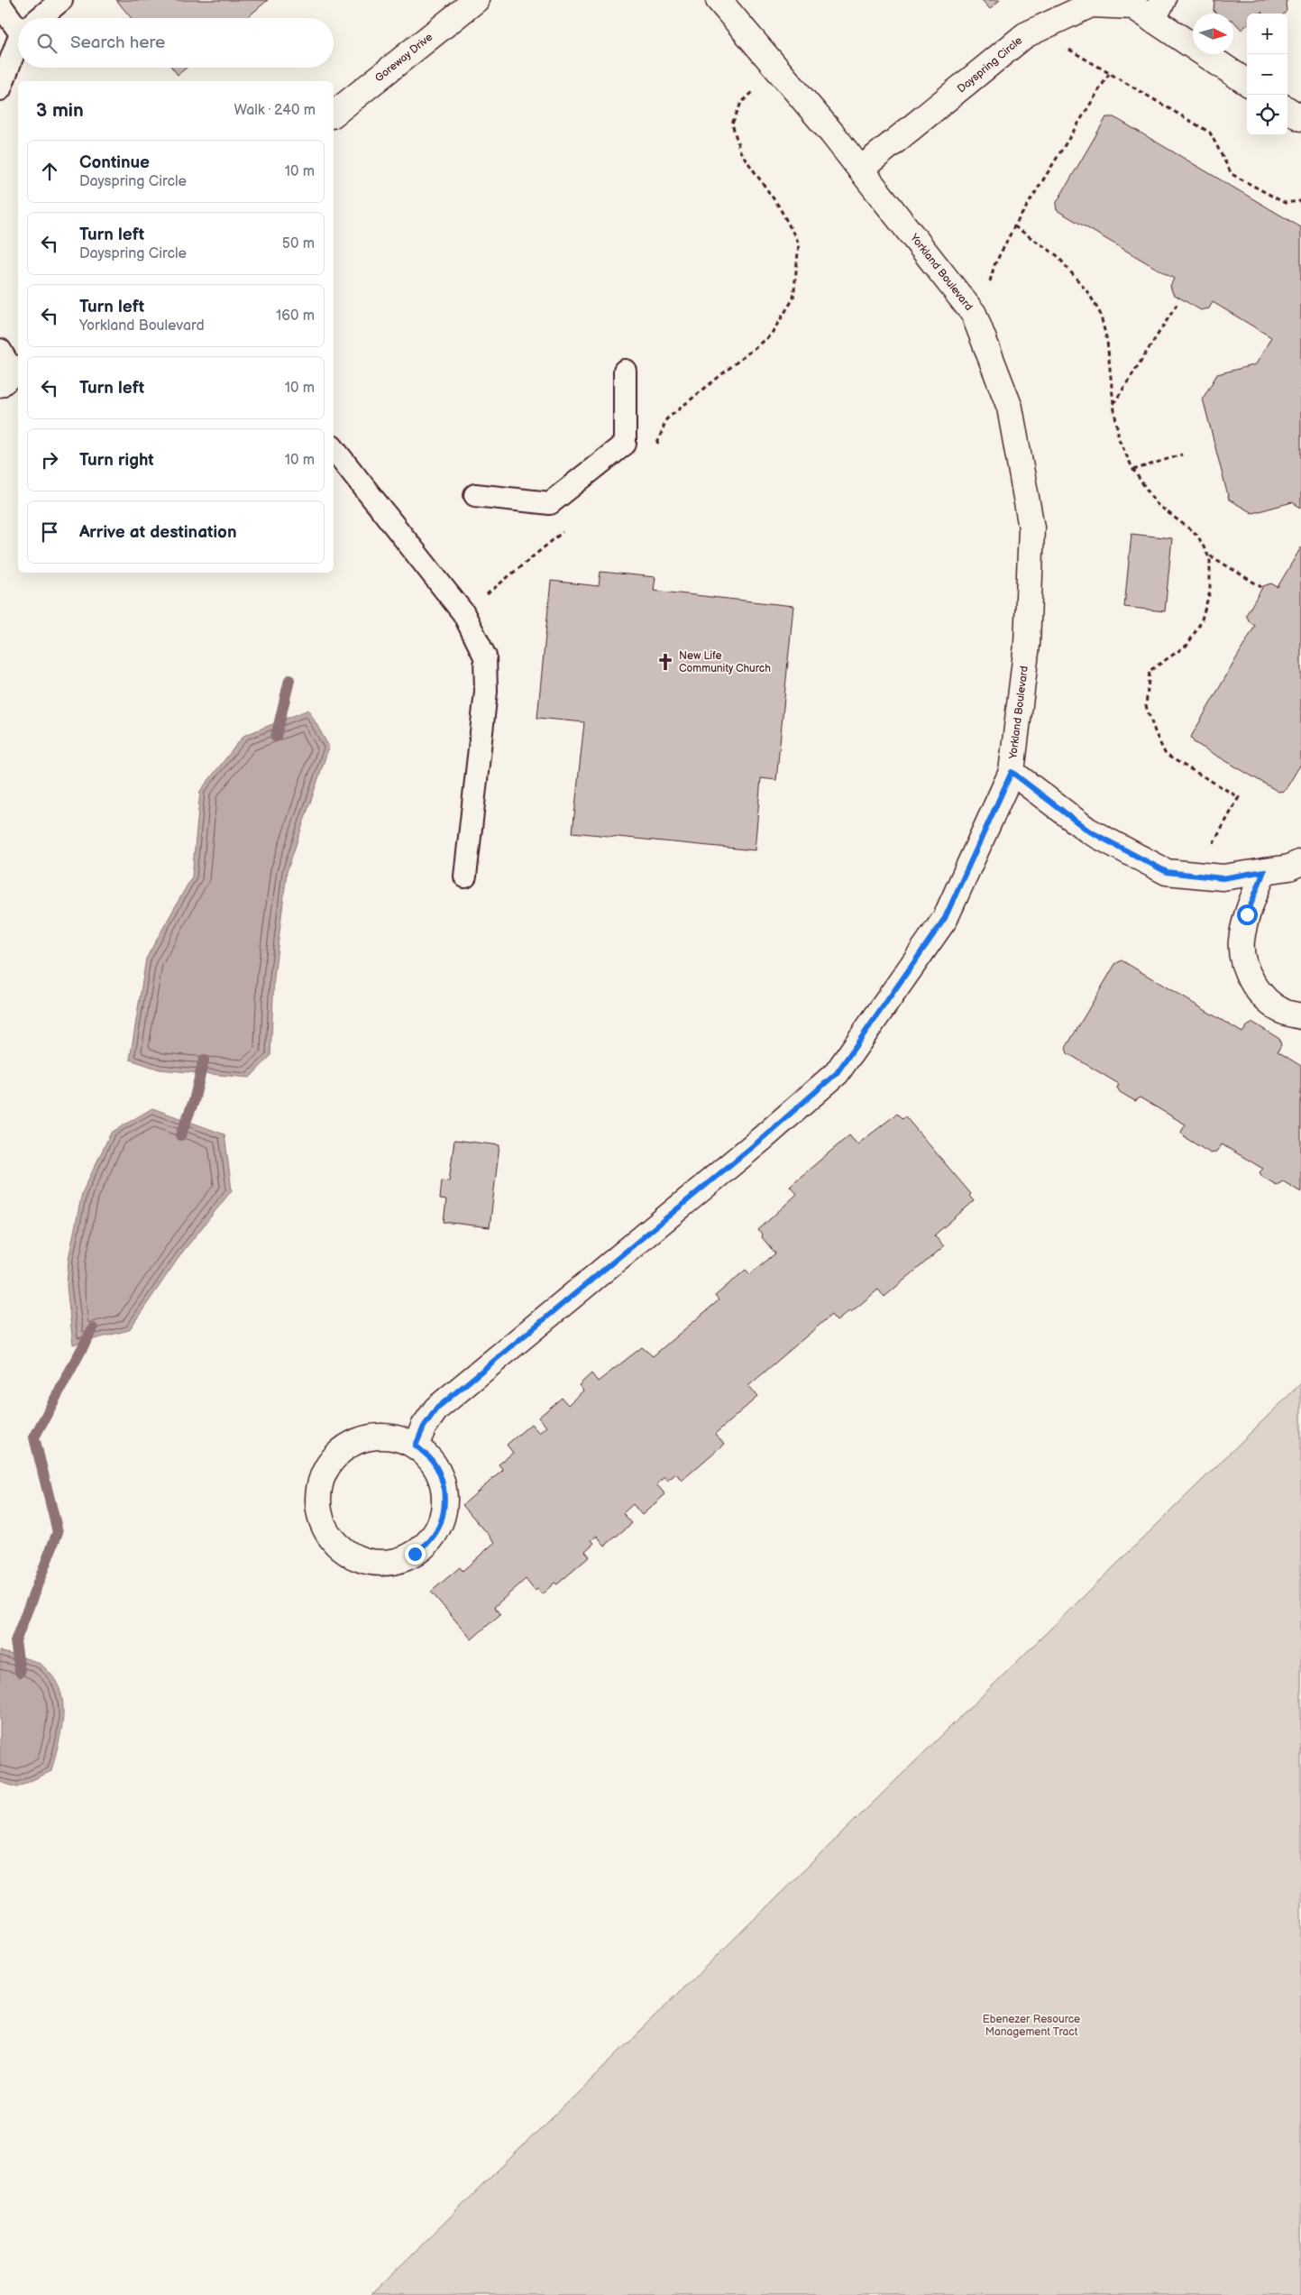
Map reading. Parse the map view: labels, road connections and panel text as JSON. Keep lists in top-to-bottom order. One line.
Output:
{"streets":{"street":["Goreway Drive","Dayspring Circle","Yorkland Boulevard"]},"crossings":[["Dayspring Circle","Yorkland Boulevard"]],"parks":["Ebenezer Resource Management Tract"],"places":{"church":["New Life Community Church"]},"north":"right","page":{"map_buttons":["+","−"],"search":"Search here","heading":["3 min","Walk · 240 m"],"list":[["Continue","Dayspring Circle","10 m"],["Turn left","Dayspring Circle","50 m"],["Turn left","Yorkland Boulevard","160 m"],["Turn left","10 m"],["Turn right","10 m"],"Arrive at destination"]}}
